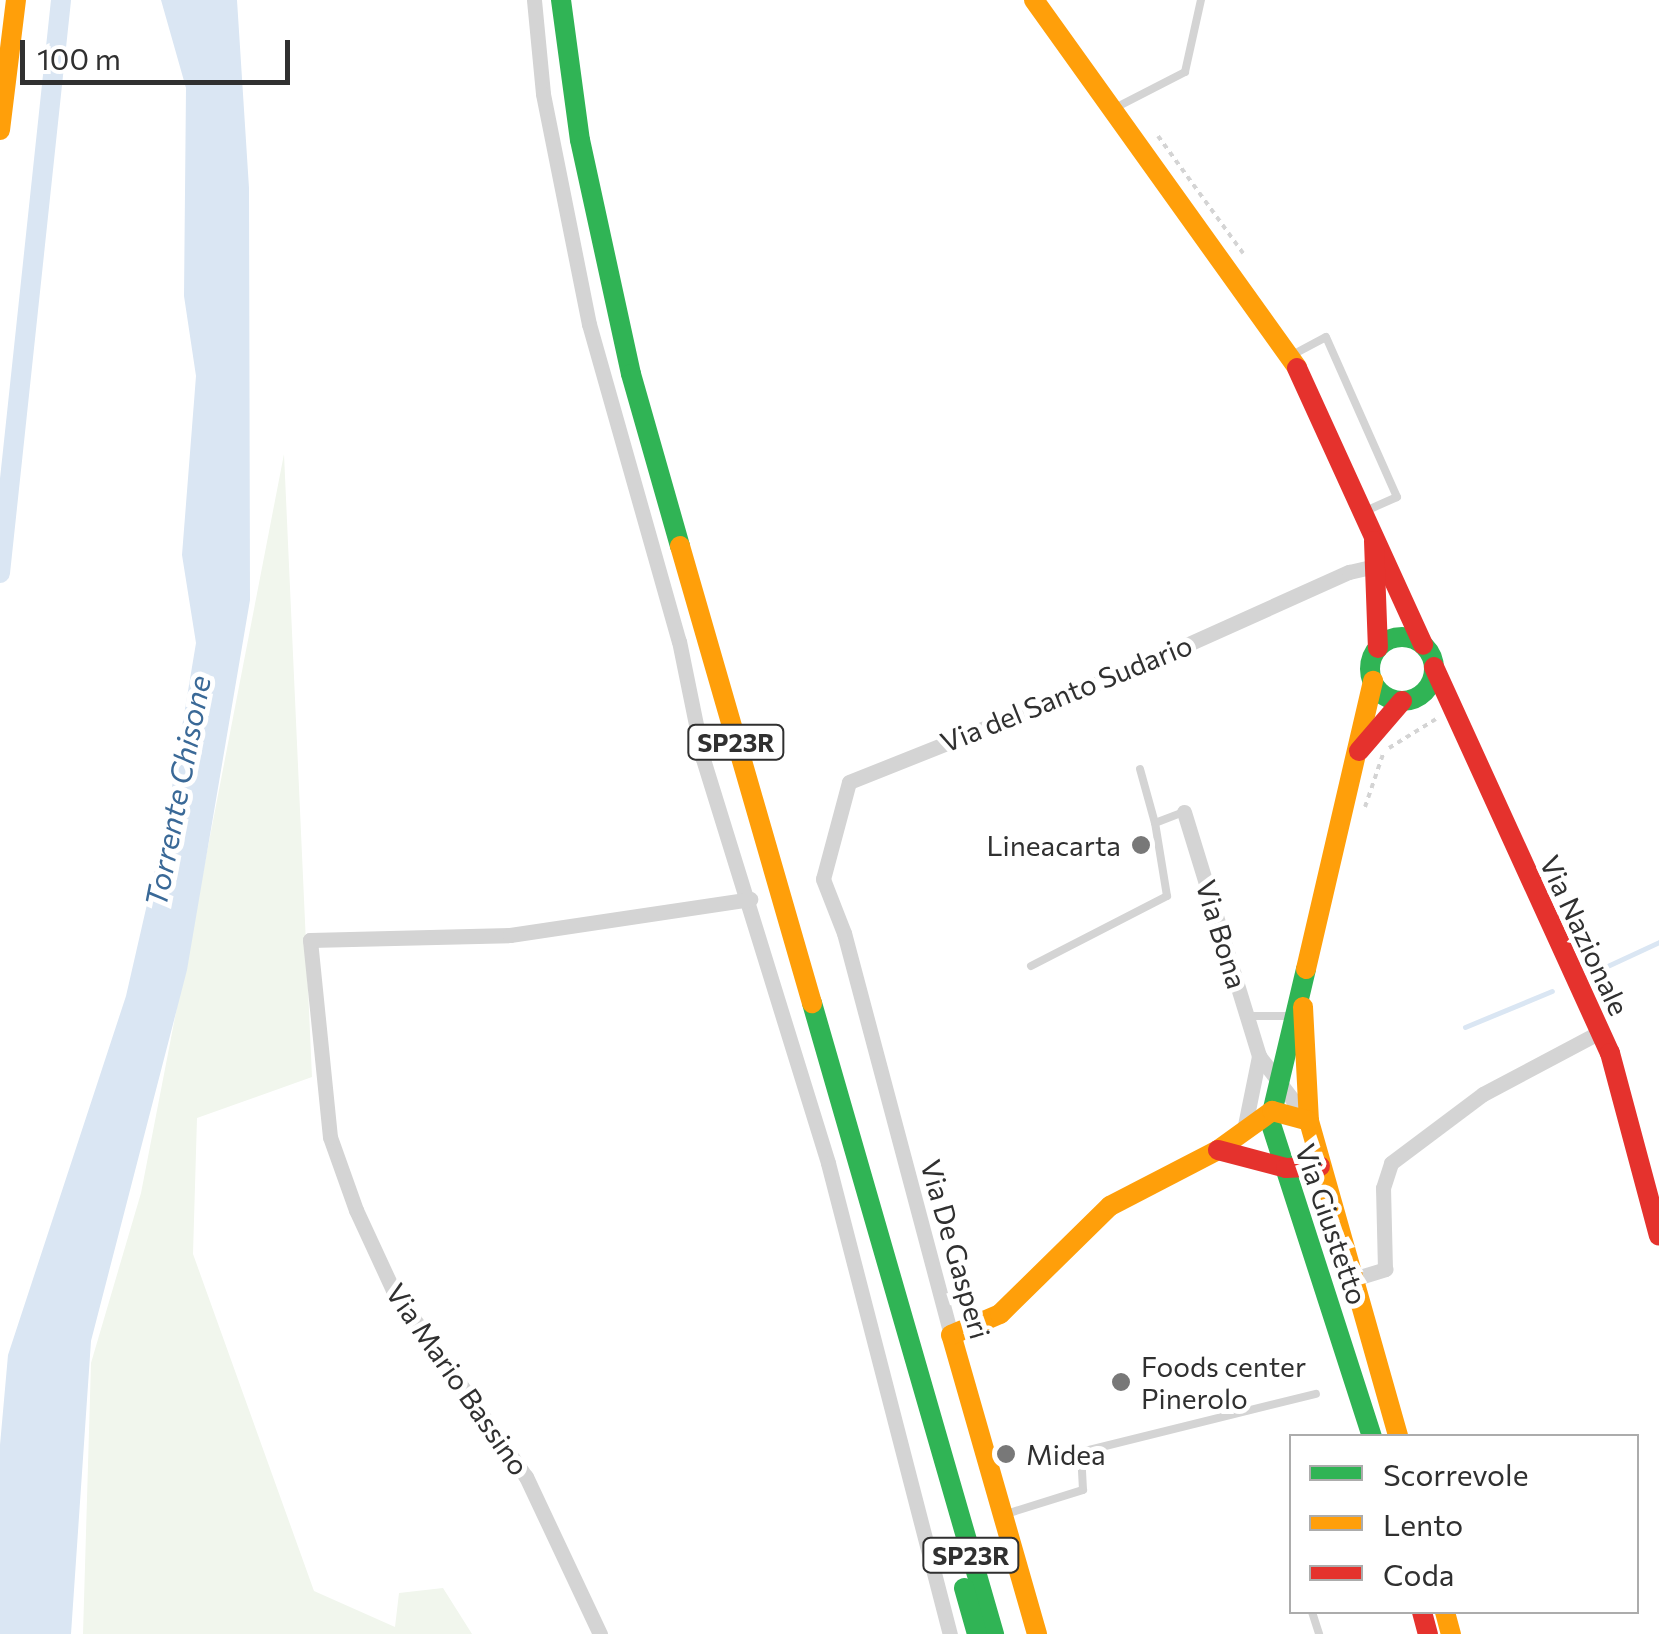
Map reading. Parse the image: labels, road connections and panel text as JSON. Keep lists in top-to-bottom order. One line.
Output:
{"streets":{"main road":["SP23R","Via Nazionale","Via Giustetto","Via De Gasperi"],"street":["Via del Santo Sudario","Via Bona","Via Mario Bassino"]},"crossings":[["Via del Santo Sudario","Via De Gasperi"],["Via Nazionale","Via Giustetto"]],"water":["Torrente Chisone"],"places":["Lineacarta","Foods center Pinerolo","Midea"],"legend":["Scorrevole","Lento","Coda"],"scale_bar":"100 m"}
